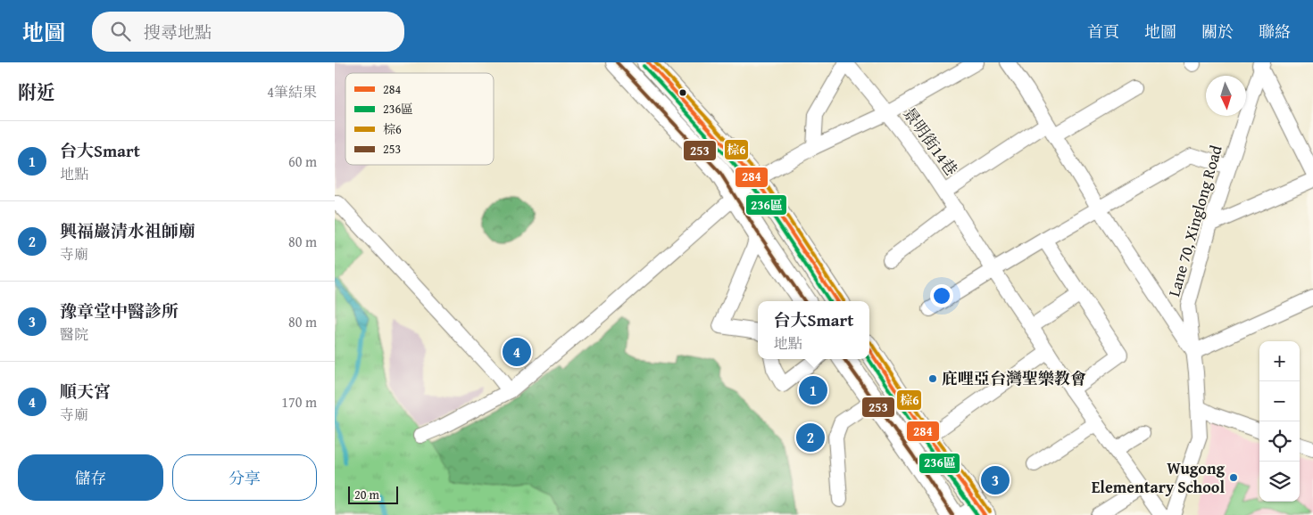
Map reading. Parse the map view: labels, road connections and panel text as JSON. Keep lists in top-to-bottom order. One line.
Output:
{"streets":{"street":["景明街14巷","Lane 70, Xinglong Road"]},"places":["庇哩亞台灣聖樂教會","Wugong Elementary School"],"lines":["transit line 284","transit line 棕6","transit line 253","transit line 236區"],"legend":["284","236區","棕6","253"],"scale_bar":"20 m","north":"bottom","page":{"header":"地圖","search":"搜尋地點","nav":["首頁","地圖","關於","聯絡"],"heading":["附近","4筆結果"],"list":[{"mark":"1","name":"台大Smart","note":"地點","value":"60 m"},{"mark":"2","name":"興福巖清水祖師廟","note":"寺廟","value":"80 m"},{"mark":"3","name":"豫章堂中醫診所","note":"醫院","value":"80 m"},{"mark":"4","name":"順天宮","note":"寺廟","value":"170 m"}],"popup":["台大Smart","地點"],"pins":["4","1","2","3"],"map_buttons":["+","−"],"buttons":["儲存","分享"],"scale":"20 m"}}
